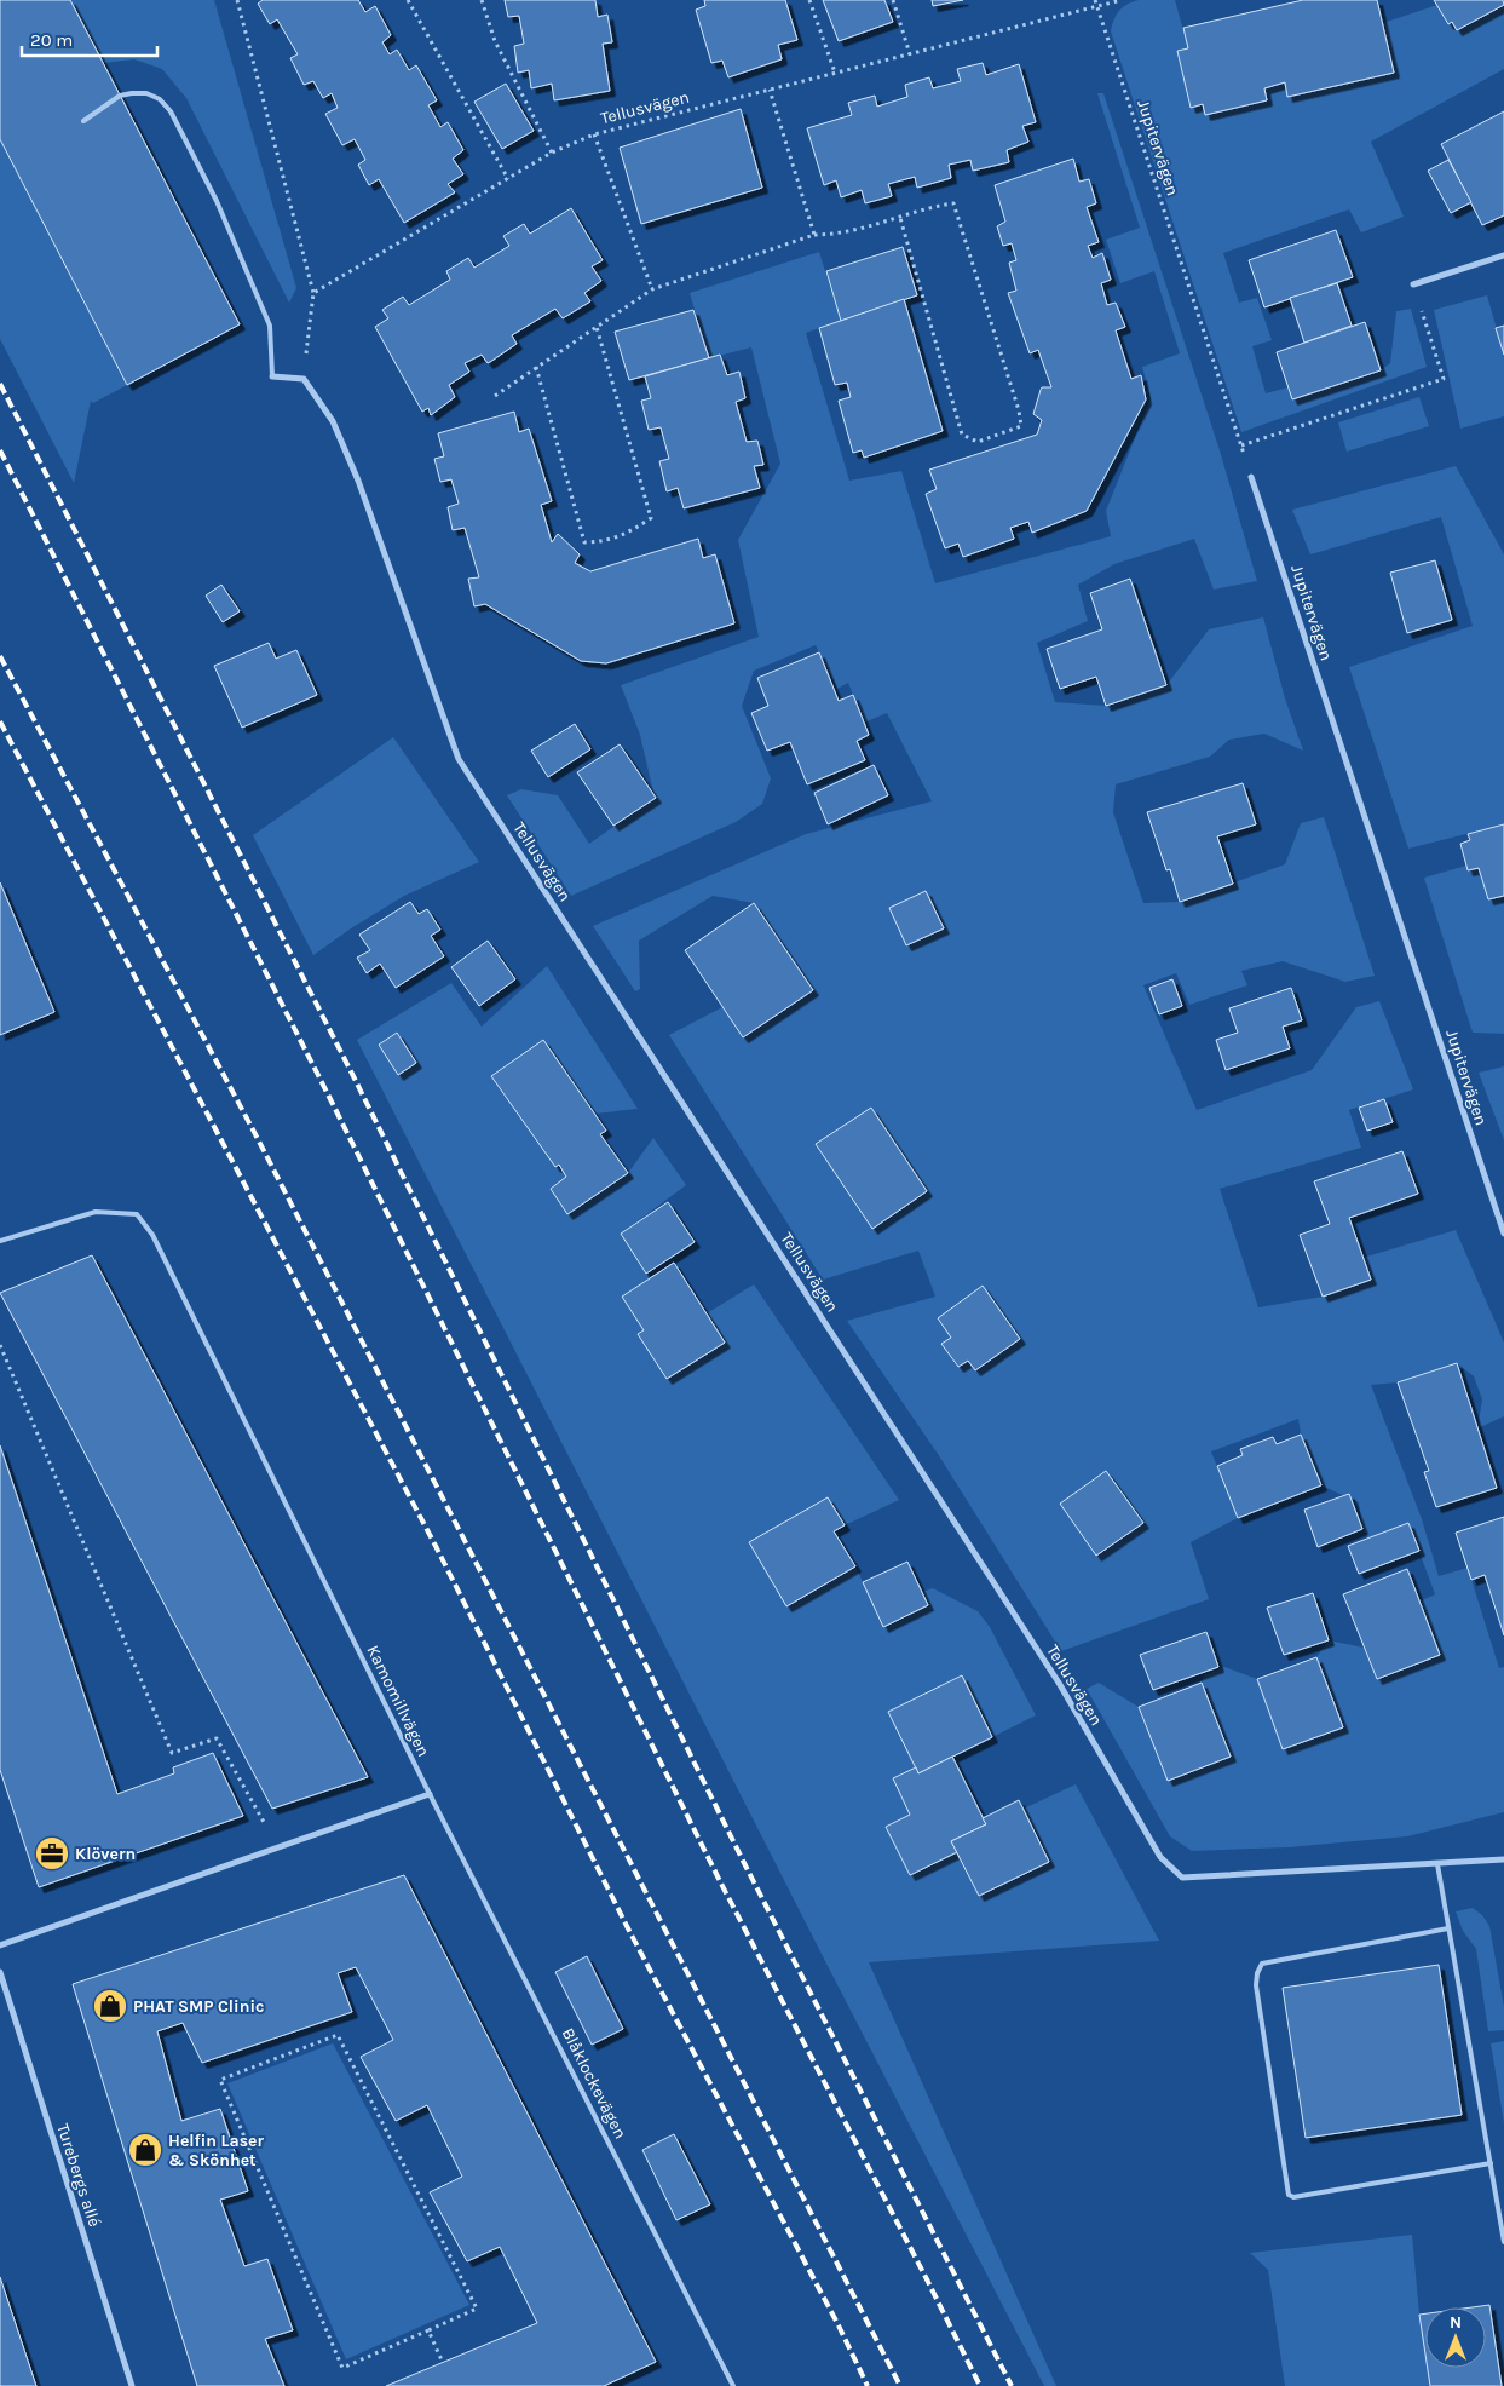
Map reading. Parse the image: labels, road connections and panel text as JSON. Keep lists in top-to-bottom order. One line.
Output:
{"streets":{"street":["Tellusvägen","Jupitervägen","Turebergs allé"],"lane":["Kamomillvägen","Blåklockevägen"]},"crossings":[["Tellusvägen","Jupitervägen"],["Kamomillvägen","Blåklockevägen"]],"places":{"office":["Klövern"],"shop":["PHAT SMP Clinic","Helfin Laser & Skönhet"]},"scale_bar":"20 m","north":"top"}
